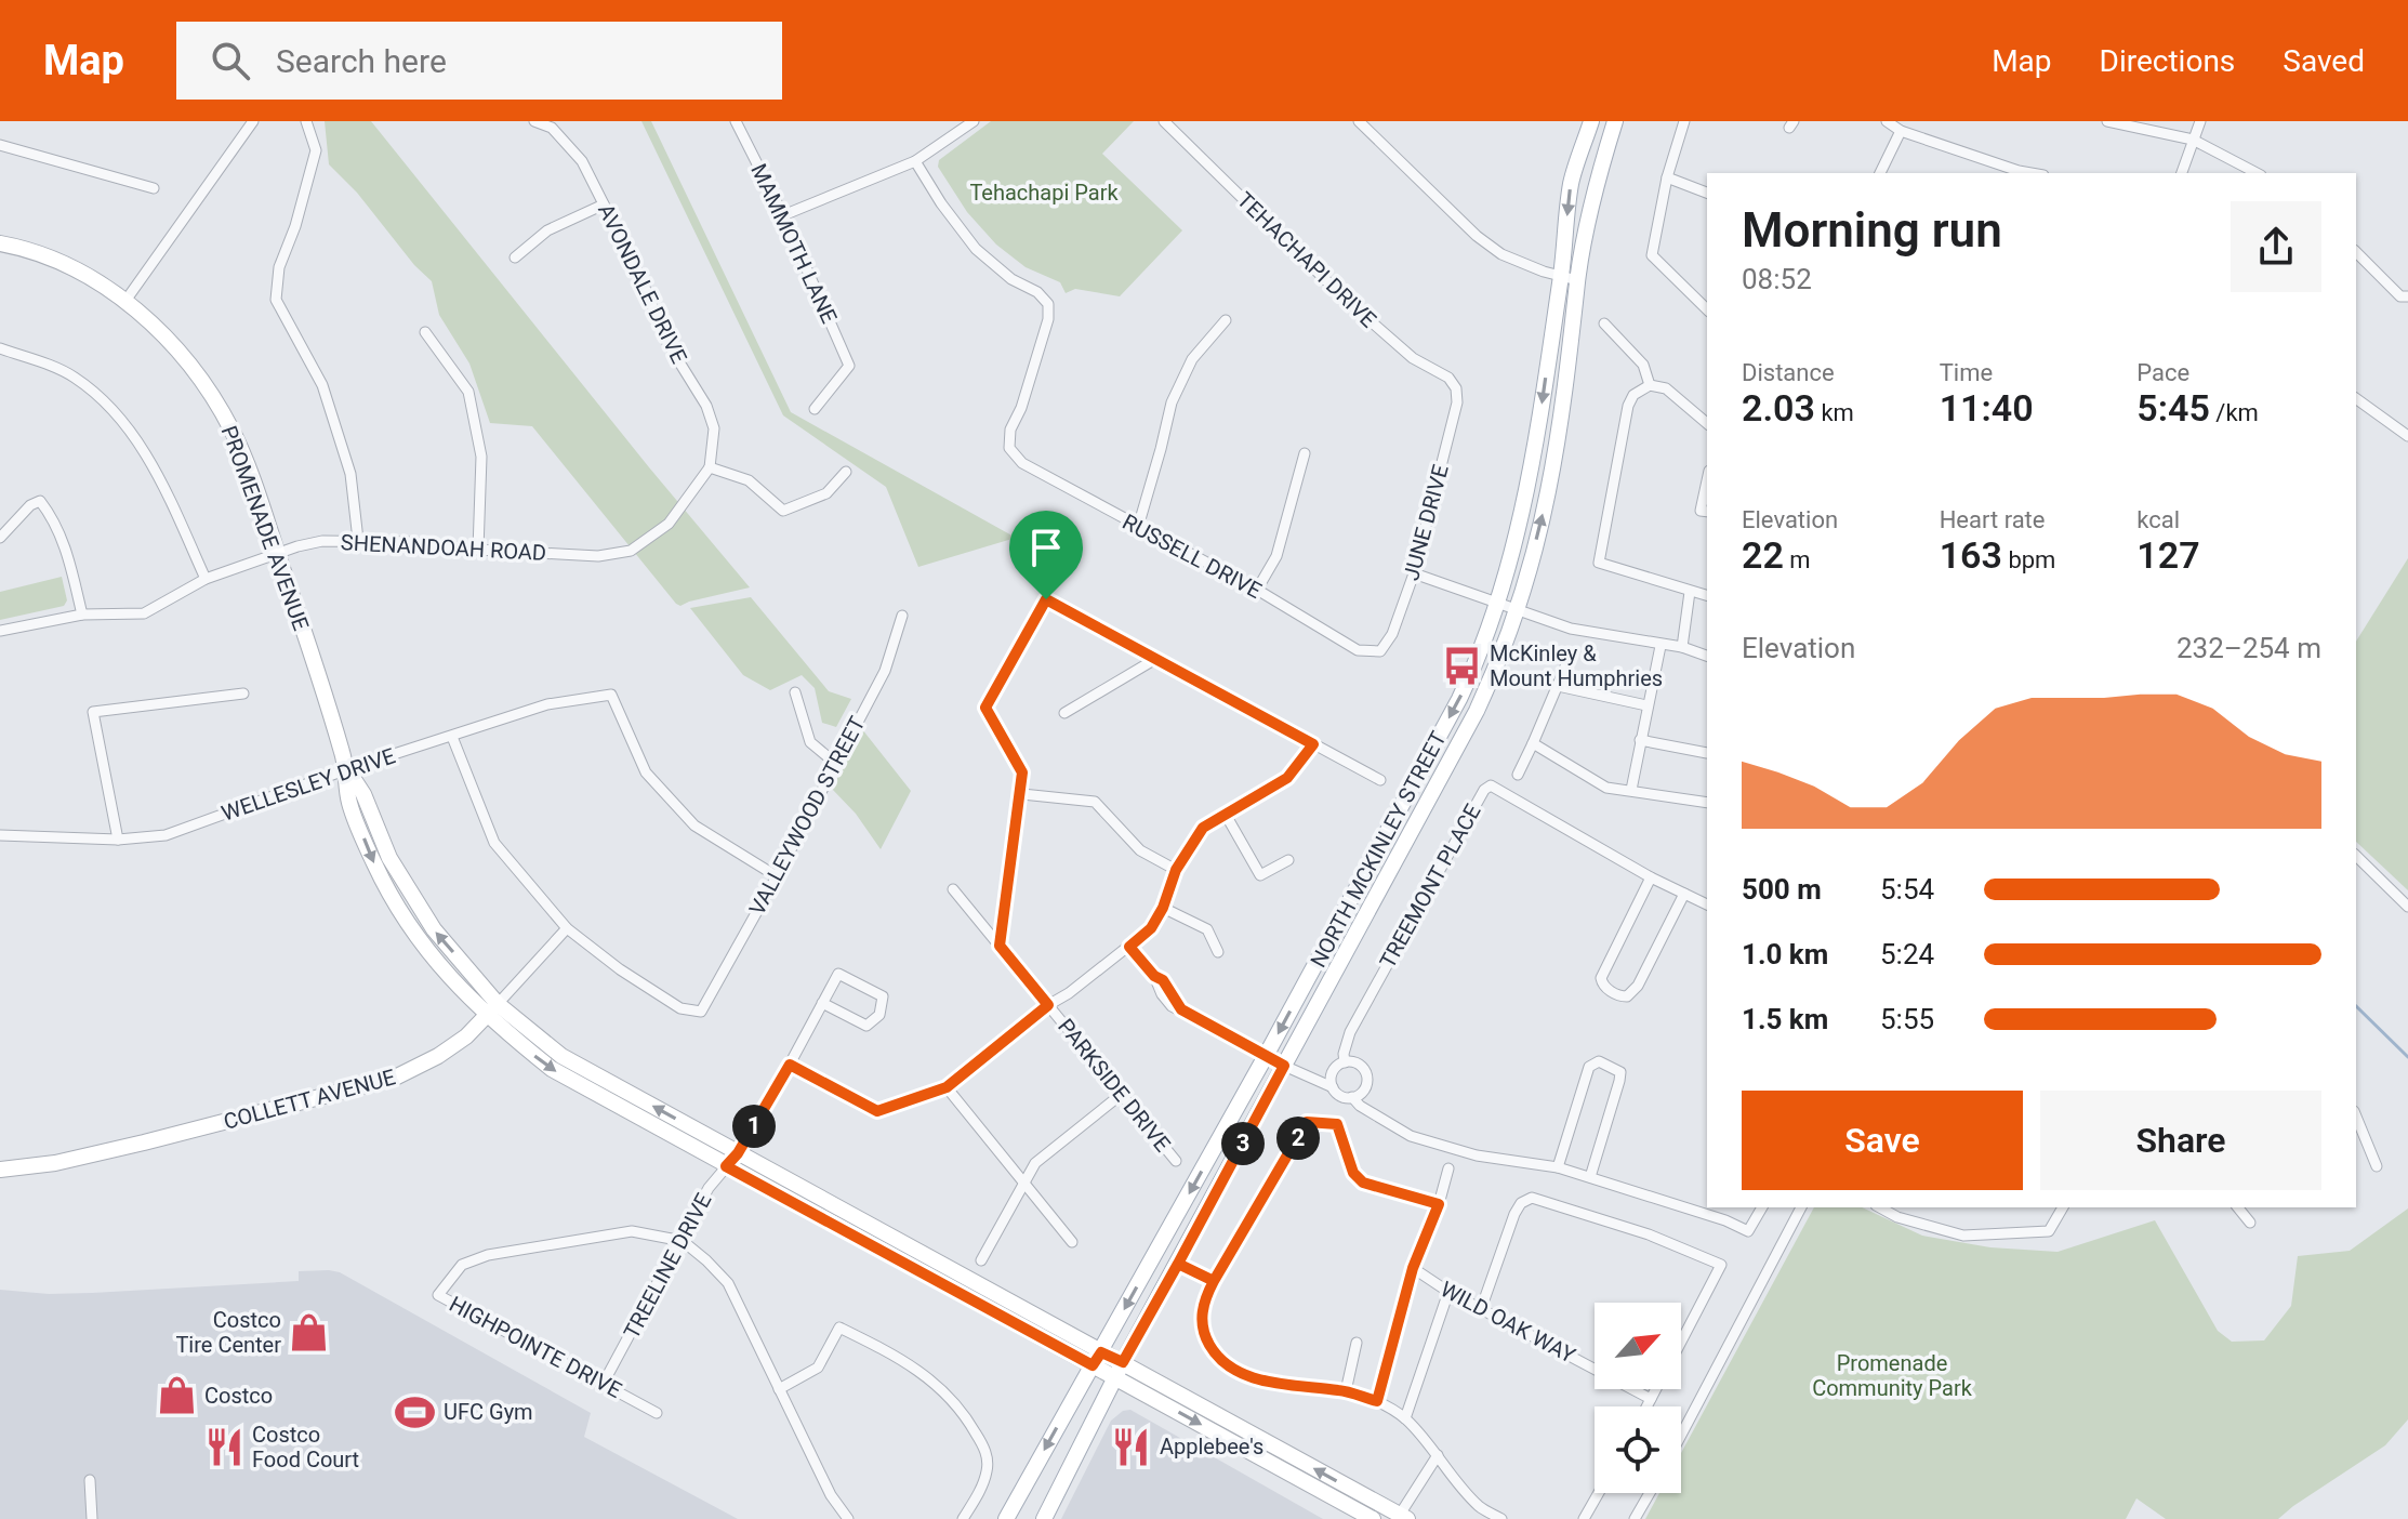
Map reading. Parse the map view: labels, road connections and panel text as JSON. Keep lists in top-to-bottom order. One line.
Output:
{"streets":{"main road":["PROMENADE AVENUE","NORTH MCKINLEY STREET","COLLETT AVENUE"],"street":["MAMMOTH LANE","TEHACHAPI DRIVE","AVONDALE DRIVE","JUNE DRIVE","SHENANDOAH ROAD","RUSSELL DRIVE","WELLESLEY DRIVE","VALLEYWOOD STREET","TREEMONT PLACE","PARKSIDE DRIVE","TREELINE DRIVE","WILD OAK WAY","HIGHPOINTE DRIVE"]},"crossings":[["TEHACHAPI DRIVE","JUNE DRIVE"],["AVONDALE DRIVE","SHENANDOAH ROAD"],["JUNE DRIVE","RUSSELL DRIVE"],["PROMENADE AVENUE","SHENANDOAH ROAD"],["PROMENADE AVENUE","WELLESLEY DRIVE"],["PROMENADE AVENUE","NORTH MCKINLEY STREET"],["PROMENADE AVENUE","COLLETT AVENUE"],["PROMENADE AVENUE","TREELINE DRIVE"],["WELLESLEY DRIVE","VALLEYWOOD STREET"],["VALLEYWOOD STREET","COLLETT AVENUE"],["TREELINE DRIVE","HIGHPOINTE DRIVE"]],"parks":["Tehachapi Park","Promenade Community Park"],"places":{"bus stop":["McKinley & Mount Humphries"],"shop":["Costco Tire Center","Costco"],"sports":["UFC Gym"],"restaurant":["Costco Food Court","Applebee's"]},"north":"top right","page":{"header":"Map","search":"Search here","nav":["Map","Directions","Saved"],"heading":["Morning run","08:52"],"stats":[["Distance","2.03 km"],["Time","11:40"],["Pace","5:45 /km"],["Elevation","22 m"],["Heart rate","163 bpm"],["kcal","127"]],"chart":["Elevation","232–254 m"],"list":[{"name":"500 m","note":"5:54"},{"name":"1.0 km","note":"5:24"},{"name":"1.5 km","note":"5:55"}],"buttons":["Save","Share"],"pins":["1","2","3"]}}
